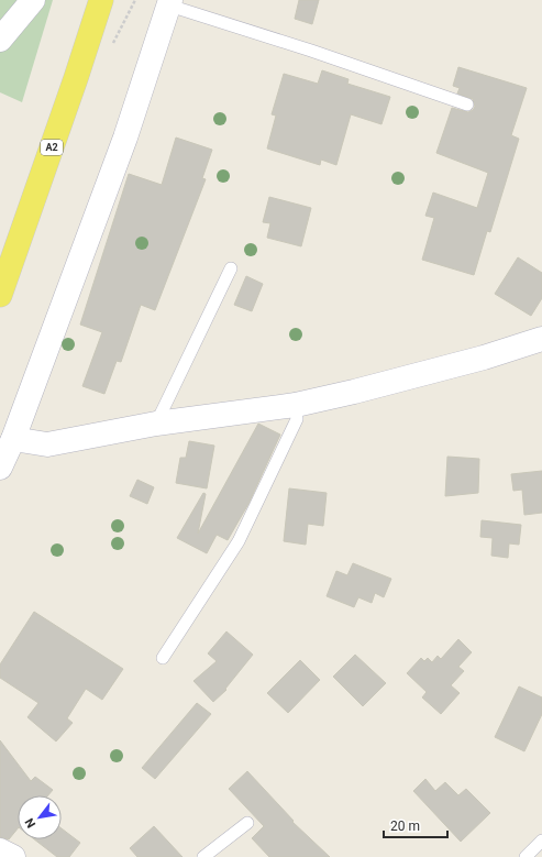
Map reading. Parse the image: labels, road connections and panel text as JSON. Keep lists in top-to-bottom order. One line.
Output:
{"streets":{"main road":["A2"]},"scale_bar":"20 m","north":"bottom left"}
